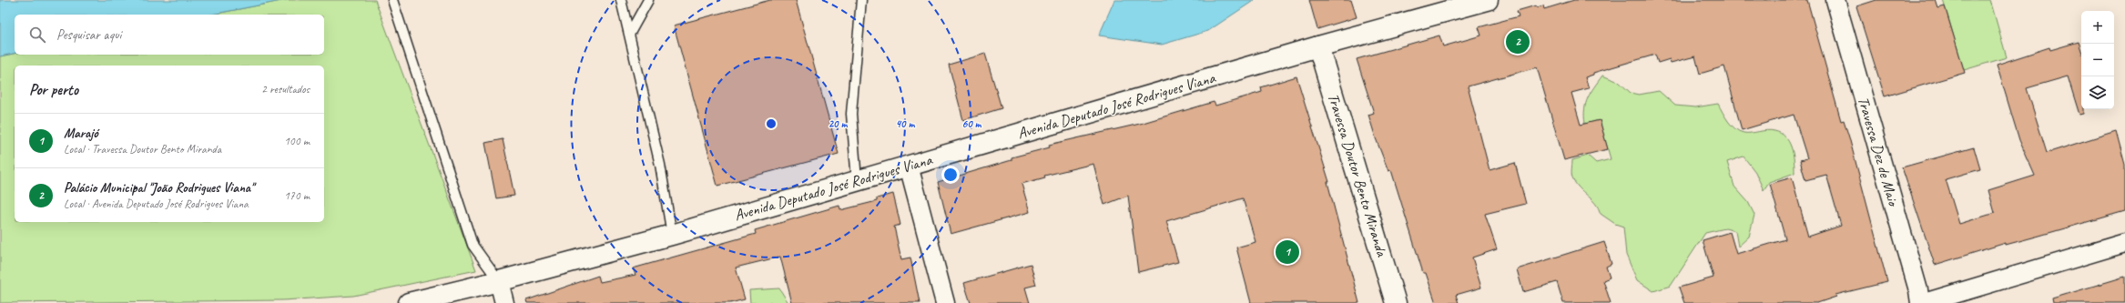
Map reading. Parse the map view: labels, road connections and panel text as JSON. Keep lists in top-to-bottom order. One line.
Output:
{"streets":{"street":["Avenida Deputado José Rodrigues Viana","Travessa Dez de Maio","Travessa Doutor Bento Miranda"]},"crossings":[["Avenida Deputado José Rodrigues Viana","Travessa Doutor Bento Miranda"]],"page":{"map_buttons":["+","−"],"search":"Pesquisar aqui","pins":["2","1"],"heading":["Por perto","2 resultados"],"list":[{"mark":"1","name":"Marajó","note":"Local · Travessa Doutor Bento Miranda","value":"100 m"},{"mark":"2","name":"Palácio Municipal \"João Rodrigues Viana\"","note":"Local · Avenida Deputado José Rodrigues Viana","value":"170 m"}]},"rings":["20 m","40 m","60 m"]}
